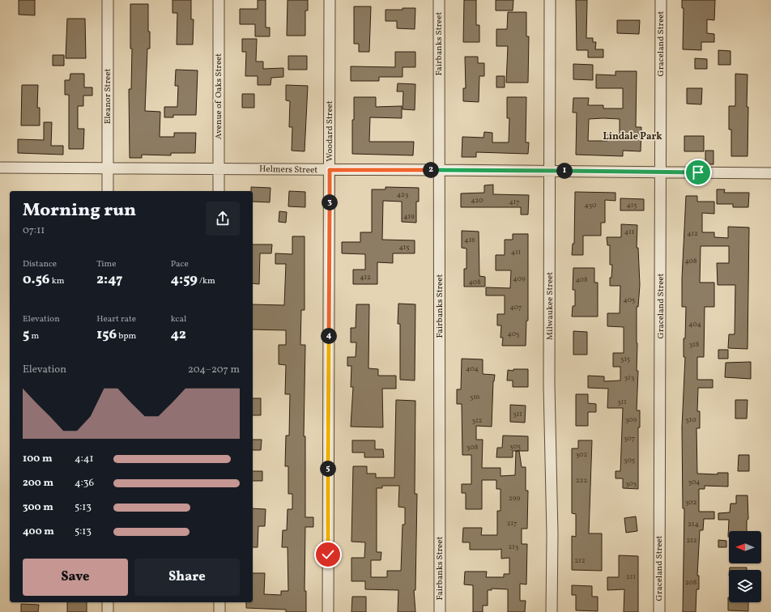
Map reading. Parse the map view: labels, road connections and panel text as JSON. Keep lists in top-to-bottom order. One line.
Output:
{"streets":{"street":["Fairbanks Street","Graceland Street","Eleanor Street","Avenue of Oaks Street","Woodard Street","Helmers Street","Milwaukee Street"]},"crossings":[["Fairbanks Street","Helmers Street"],["Graceland Street","Helmers Street"],["Eleanor Street","Helmers Street"],["Avenue of Oaks Street","Helmers Street"],["Woodard Street","Helmers Street"],["Helmers Street","Milwaukee Street"]],"districts":["Lindale Park"],"house_numbers":["423","420","417","430","415","419","411","412","416","415","411","408","412","409","408","408","405","407","404","403","318","315","404","313","316","311","311","309","310","312","307","305","308","302","305","222","304","303","299","302","217","214","212","213","212","211","208"],"north":"left","page":{"pins":["2","1","3","4","5"],"heading":["Morning run","07:11"],"stats":[["Distance","0.56 km"],["Time","2:47"],["Pace","4:59 /km"],["Elevation","5 m"],["Heart rate","156 bpm"],["kcal","42"]],"chart":["Elevation","204–207 m"],"list":[{"name":"100 m","note":"4:41"},{"name":"200 m","note":"4:36"},{"name":"300 m","note":"5:13"},{"name":"400 m","note":"5:13"}],"buttons":["Save","Share"]}}
